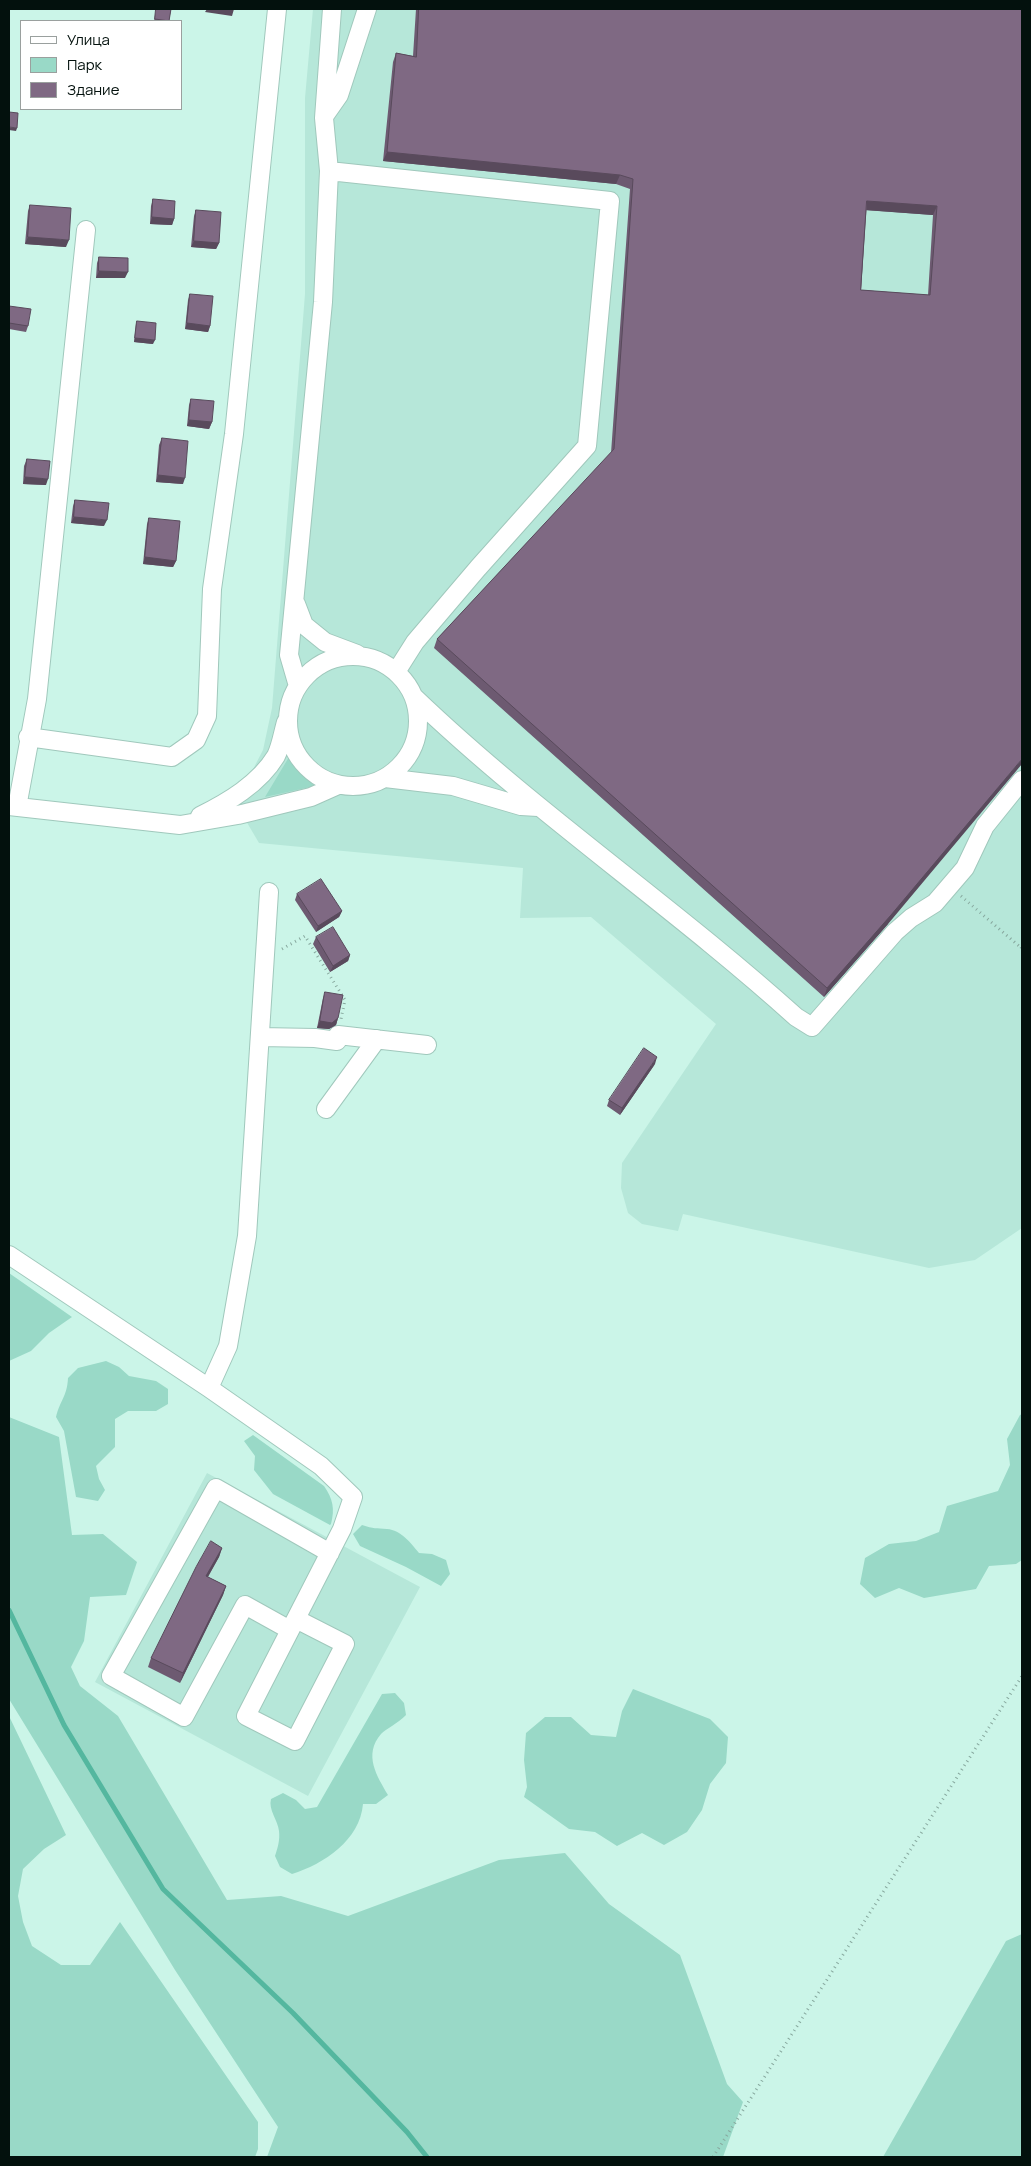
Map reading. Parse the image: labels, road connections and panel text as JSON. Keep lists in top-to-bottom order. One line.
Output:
{"legend":["Улица","Парк","Здание"]}
